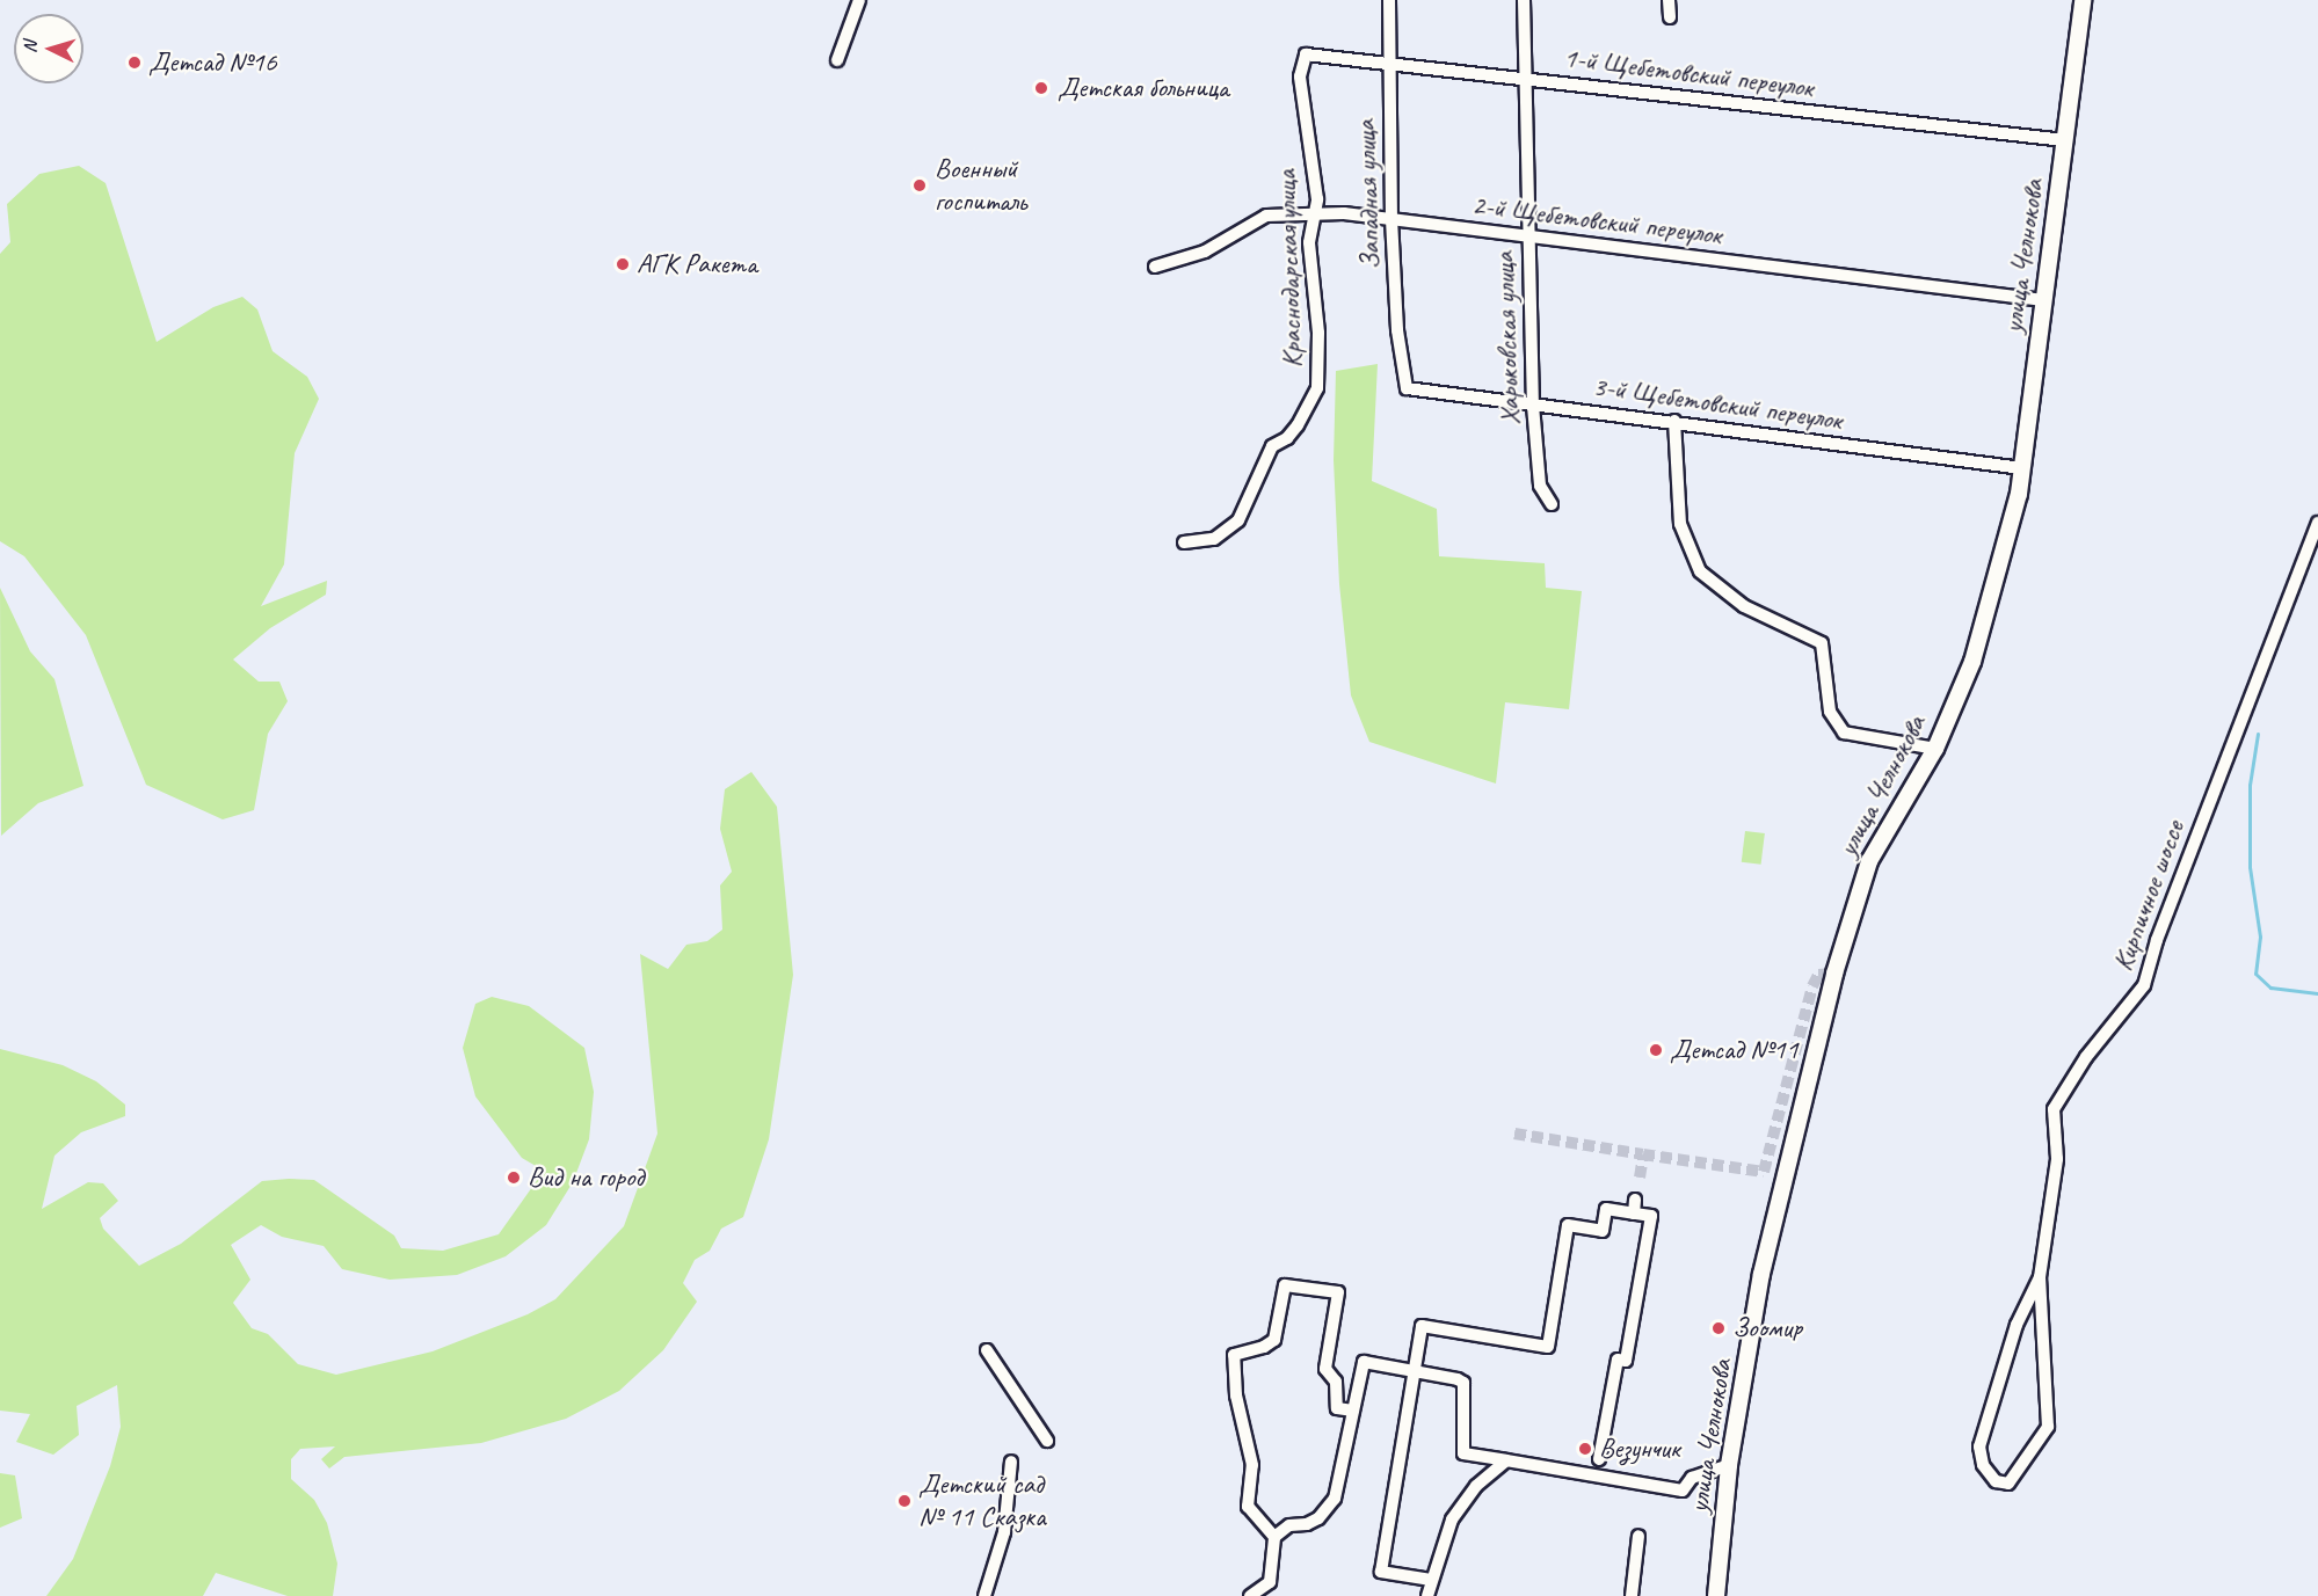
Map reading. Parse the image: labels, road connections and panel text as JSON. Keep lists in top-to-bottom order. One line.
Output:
{"streets":{"main road":["улица Челнокова"],"street":["1-й Щебетовский переулок","Западная улица","2-й Щебетовский переулок","Краснодарская улица","Харьковская улица","3-й Щебетовский переулок","Кирпичное шоссе"]},"crossings":[["1-й Щебетовский переулок","Западная улица"],["1-й Щебетовский переулок","улица Челнокова"],["1-й Щебетовский переулок","Краснодарская улица"],["1-й Щебетовский переулок","Харьковская улица"],["Западная улица","2-й Щебетовский переулок"],["Западная улица","3-й Щебетовский переулок"],["2-й Щебетовский переулок","улица Челнокова"],["2-й Щебетовский переулок","Краснодарская улица"],["2-й Щебетовский переулок","Харьковская улица"],["улица Челнокова","3-й Щебетовский переулок"],["Харьковская улица","3-й Щебетовский переулок"]],"places":["Детсад №16","Детская больница","Военный госпиталь","АГК Ракета","Детсад №11","Вид на город","Зоомир","Везунчик","Детский сад № 11 Сказка"],"north":"left"}
